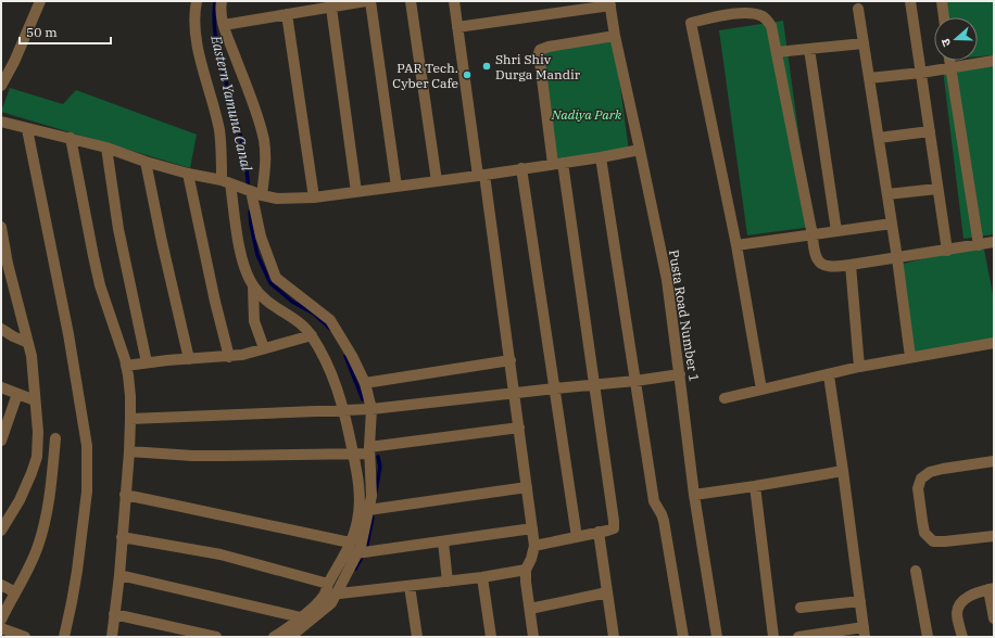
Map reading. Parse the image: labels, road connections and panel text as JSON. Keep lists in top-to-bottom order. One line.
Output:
{"streets":{"street":["Pusta Road Number 1"]},"water":["Eastern Yamuna Canal"],"parks":["Nadiya Park"],"places":["Shri Shiv Durga Mandir","PAR Tech. Cyber Cafe"],"scale_bar":"50 m","north":"left"}
